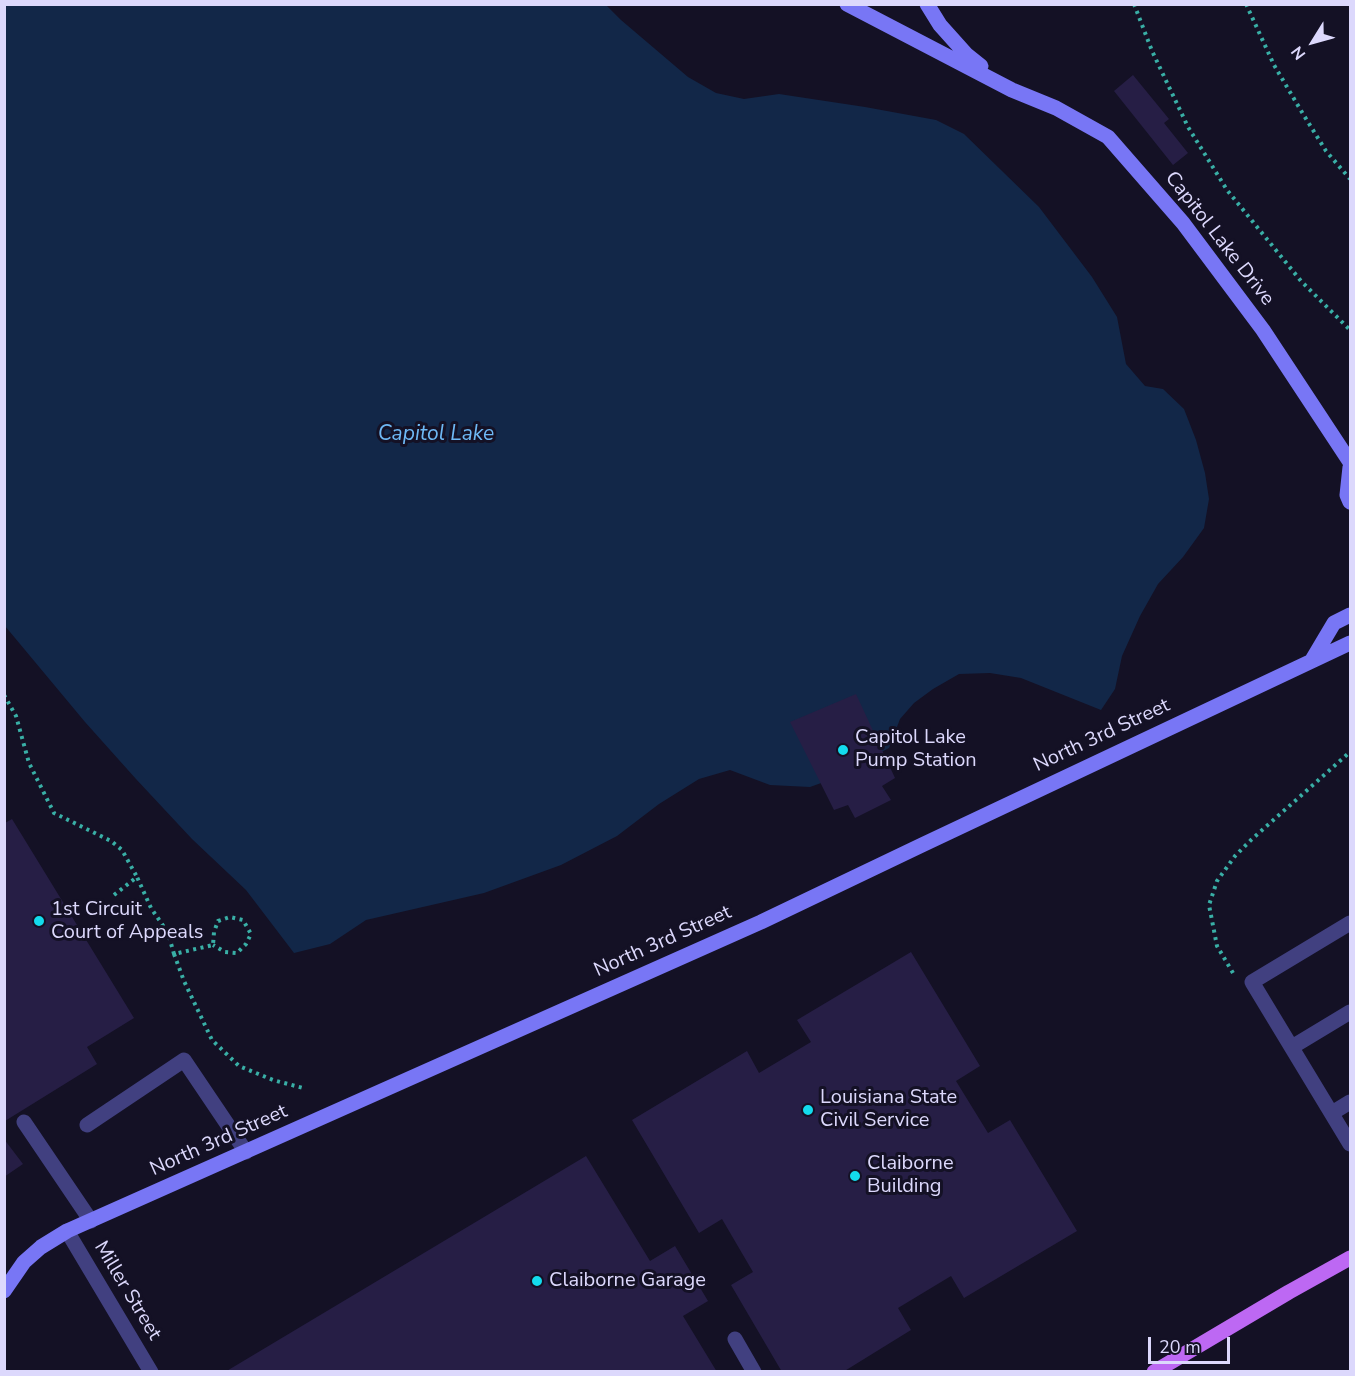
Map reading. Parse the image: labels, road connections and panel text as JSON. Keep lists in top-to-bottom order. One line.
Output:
{"streets":{"main road":["Capitol Lake Drive","North 3rd Street"],"lane":["Miller Street"]},"crossings":[["North 3rd Street","Miller Street"]],"water":["Capitol Lake"],"places":["Capitol Lake Pump Station","1st Circuit Court of Appeals","Louisiana State Civil Service","Claiborne Building","Claiborne Garage"],"scale_bar":"20 m","north":"bottom left"}
